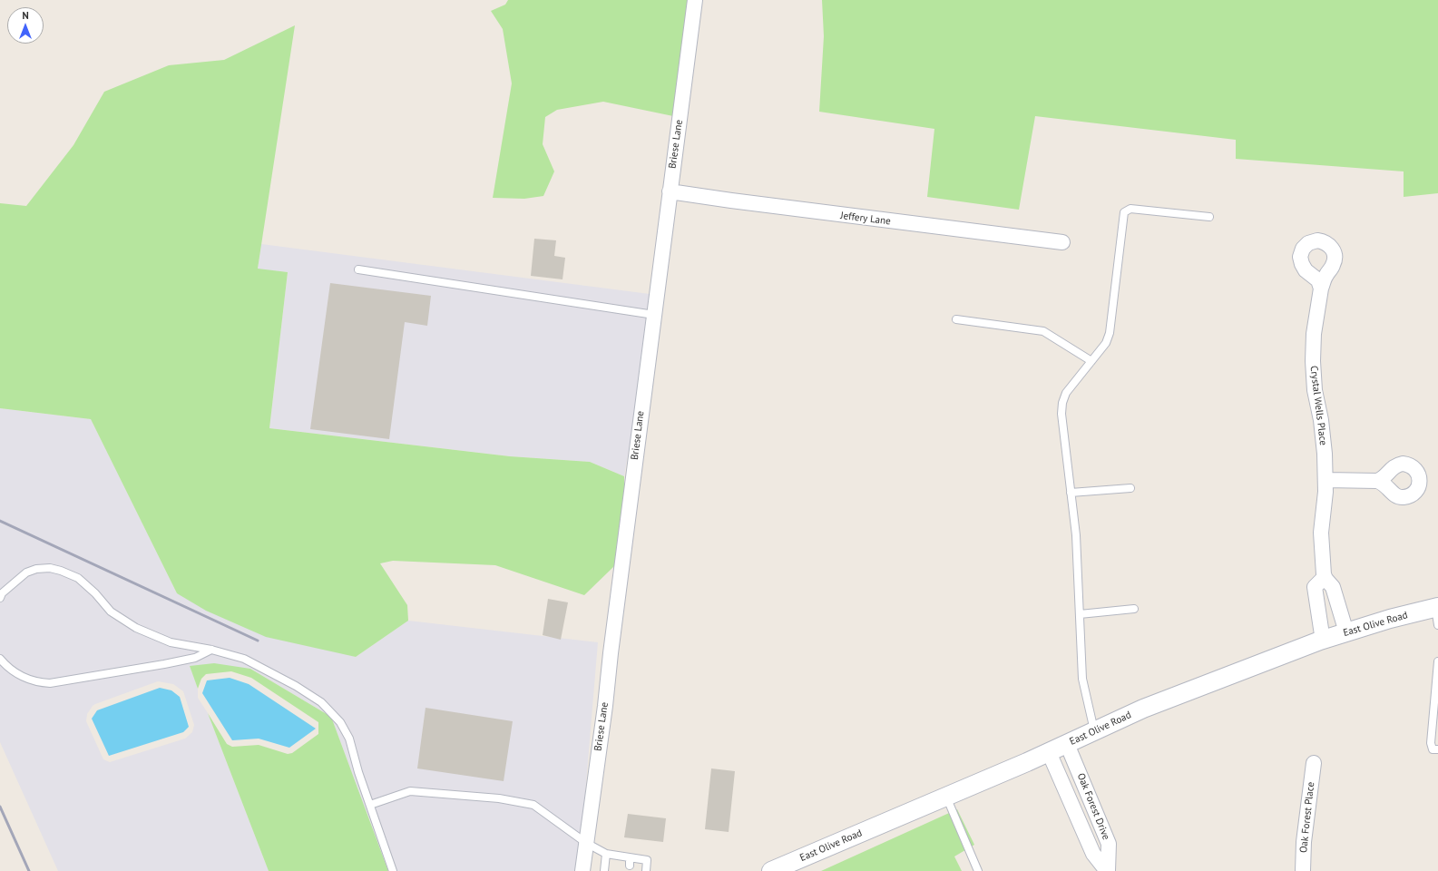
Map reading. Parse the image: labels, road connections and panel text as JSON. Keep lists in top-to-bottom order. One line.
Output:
{"streets":{"street":["Briese Lane","Jeffery Lane","Crystal Wells Place","East Olive Road","Oak Forest Drive","Oak Forest Place"]},"crossings":[["Briese Lane","Jeffery Lane"],["Crystal Wells Place","East Olive Road"],["East Olive Road","Oak Forest Drive"]],"north":"top"}
